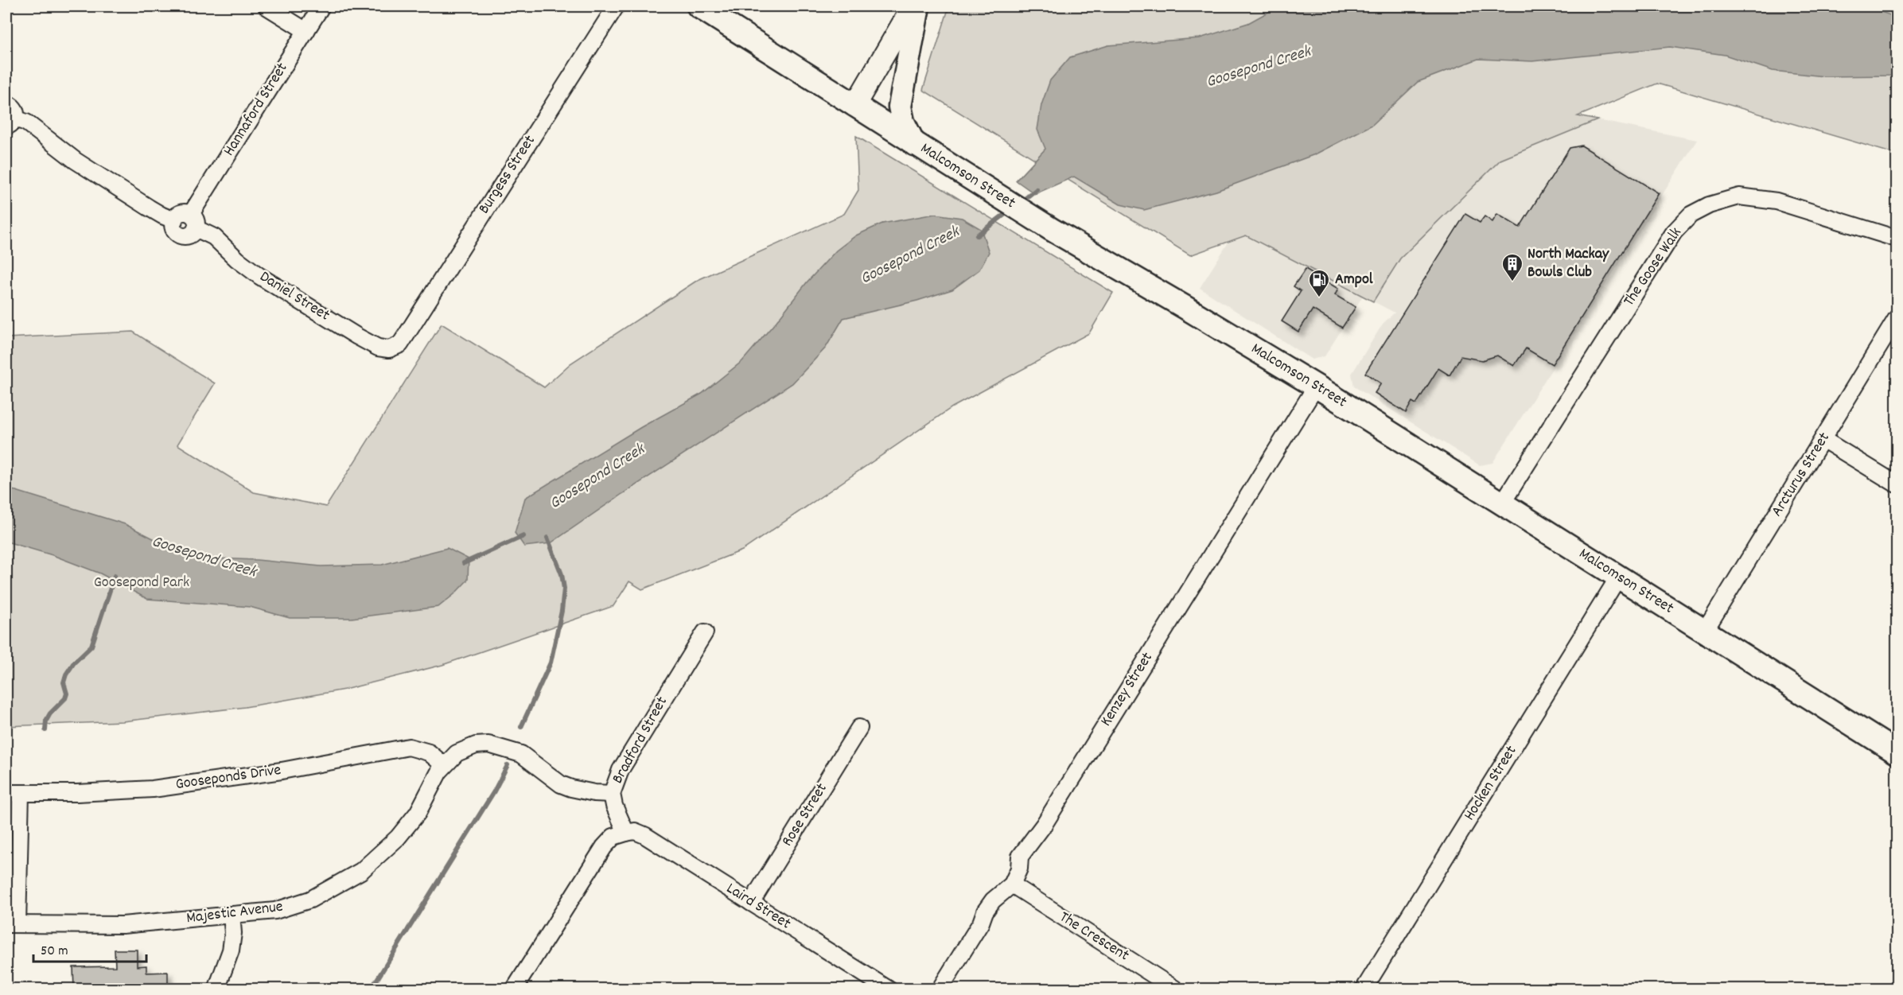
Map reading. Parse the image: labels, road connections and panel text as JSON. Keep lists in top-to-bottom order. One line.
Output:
{"streets":{"main road":["Malcomson Street"],"street":["Hannaford Street","Burgess Street","The Goose Walk","Daniel Street","Arcturus Street","Kenzey Street","Bradford Street","Gooseponds Drive","Hocken Street","Rose Street","Laird Street","Majestic Avenue","The Crescent"]},"crossings":[["Hannaford Street","Daniel Street"],["Burgess Street","Daniel Street"],["Malcomson Street","The Goose Walk"],["Malcomson Street","Arcturus Street"],["Malcomson Street","Kenzey Street"],["Malcomson Street","Hocken Street"],["Kenzey Street","The Crescent"],["Bradford Street","Laird Street"],["Bradford Street","Majestic Avenue"],["Gooseponds Drive","Majestic Avenue"],["Rose Street","Laird Street"]],"water":["Goosepond Creek"],"parks":["Goosepond Park"],"places":{"building":["North Mackay Bowls Club"],"fuel station":["Ampol"]},"scale_bar":"50 m"}
